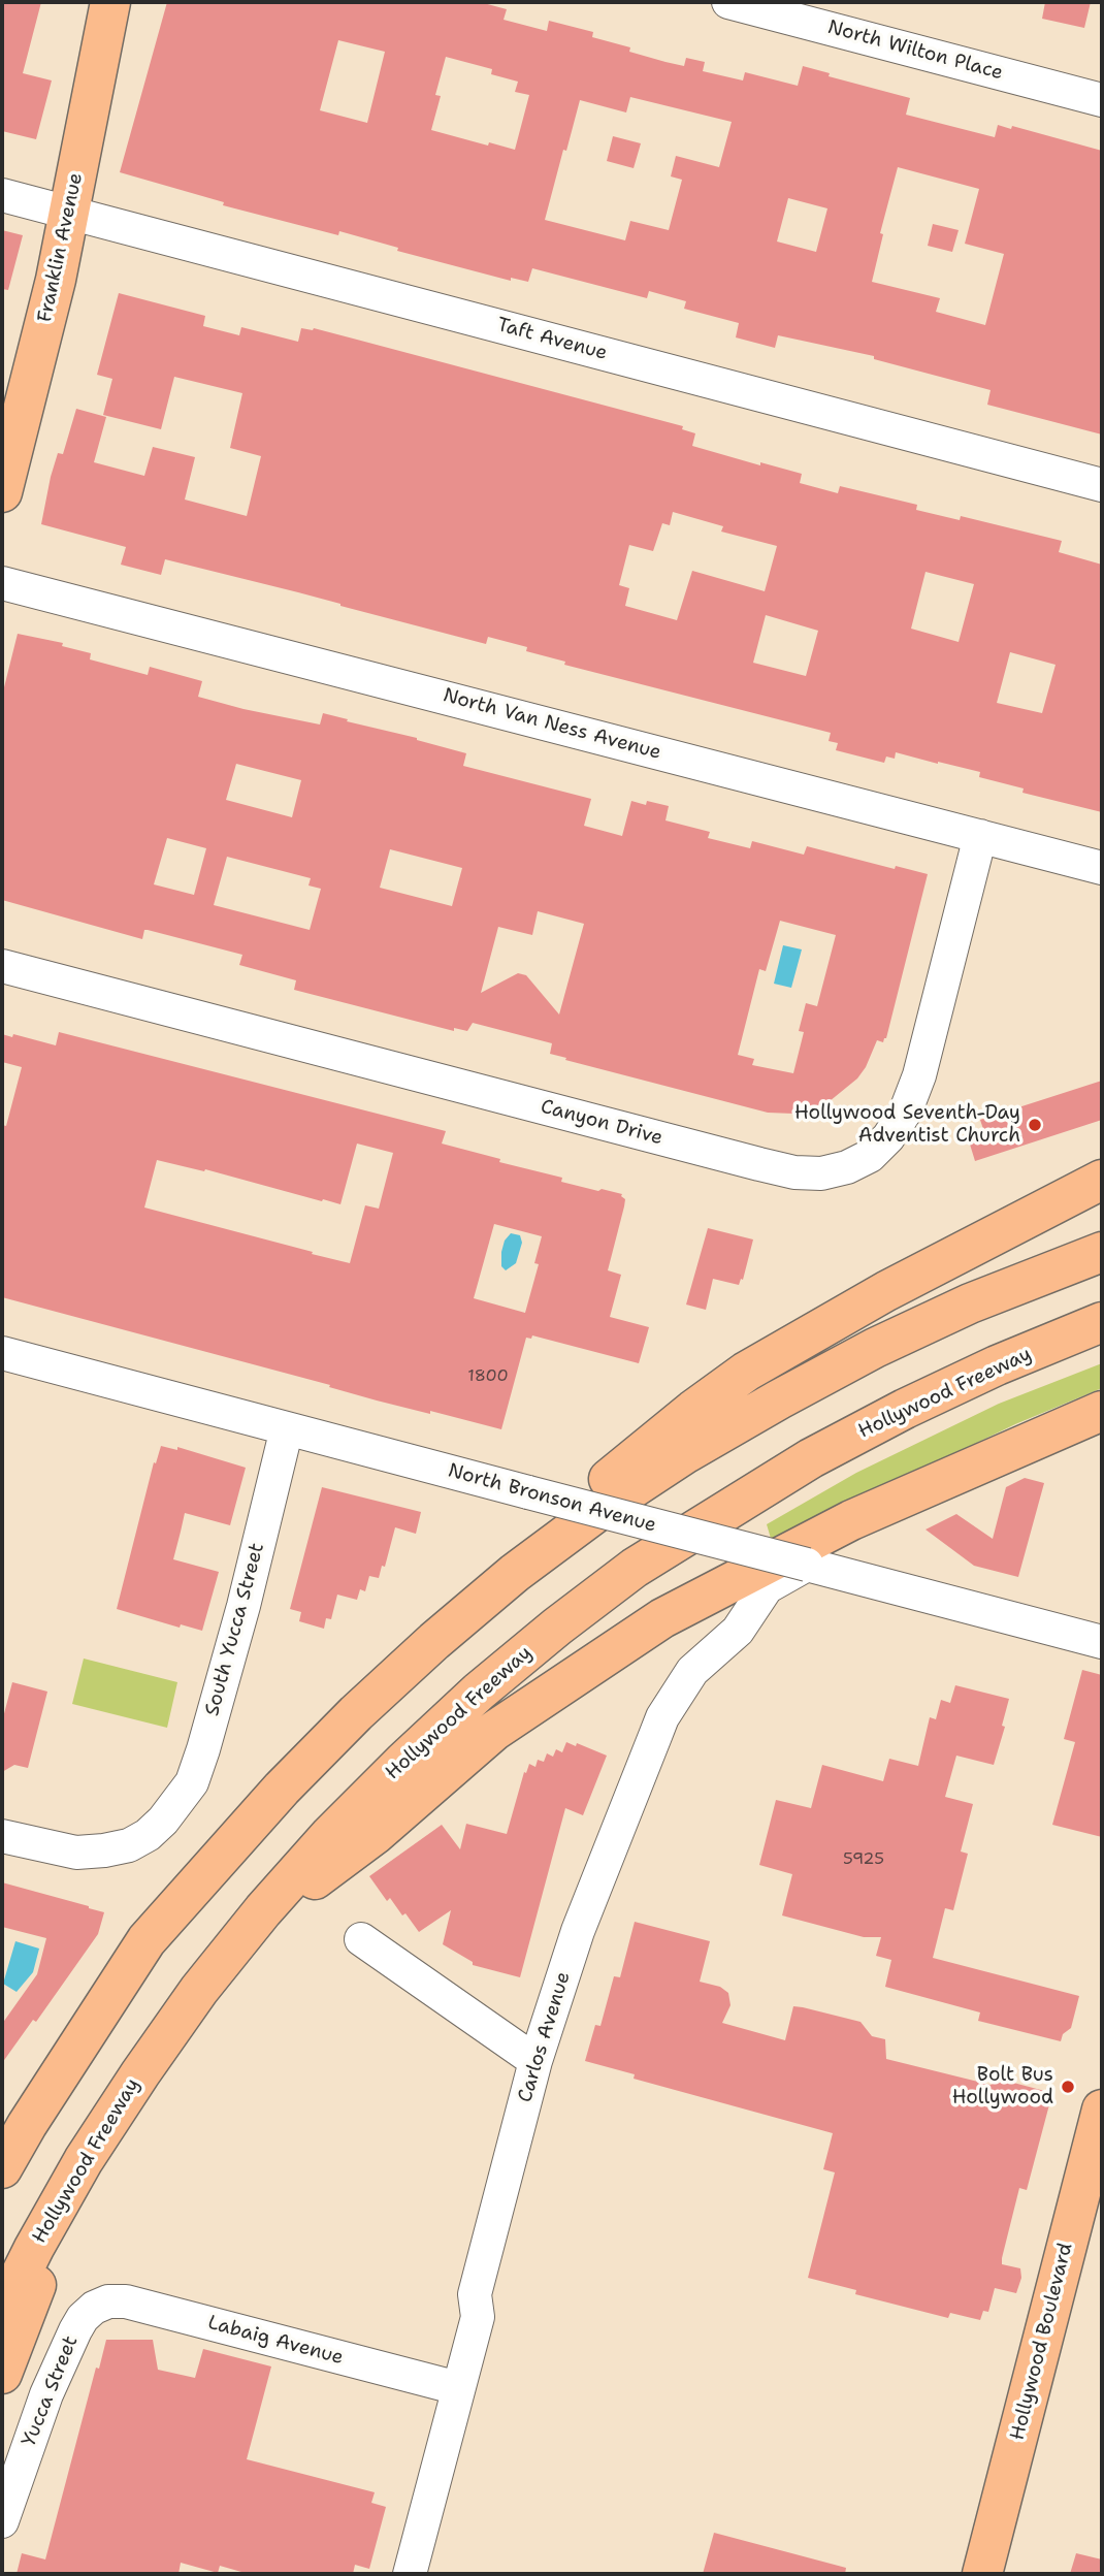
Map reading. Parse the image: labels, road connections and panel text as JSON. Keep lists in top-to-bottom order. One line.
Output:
{"streets":{"main road":["Franklin Avenue","Hollywood Freeway","Hollywood Boulevard"],"street":["North Wilton Place","Taft Avenue","North Van Ness Avenue","Canyon Drive","North Bronson Avenue","South Yucca Street","Carlos Avenue","Labaig Avenue","Yucca Street"]},"crossings":[["Franklin Avenue","Taft Avenue"],["North Van Ness Avenue","Canyon Drive"],["North Bronson Avenue","South Yucca Street"],["North Bronson Avenue","Carlos Avenue"],["Carlos Avenue","Labaig Avenue"],["Labaig Avenue","Yucca Street"]],"places":["Hollywood Seventh-Day Adventist Church","Bolt Bus Hollywood"],"house_numbers":["1800","5925"]}
